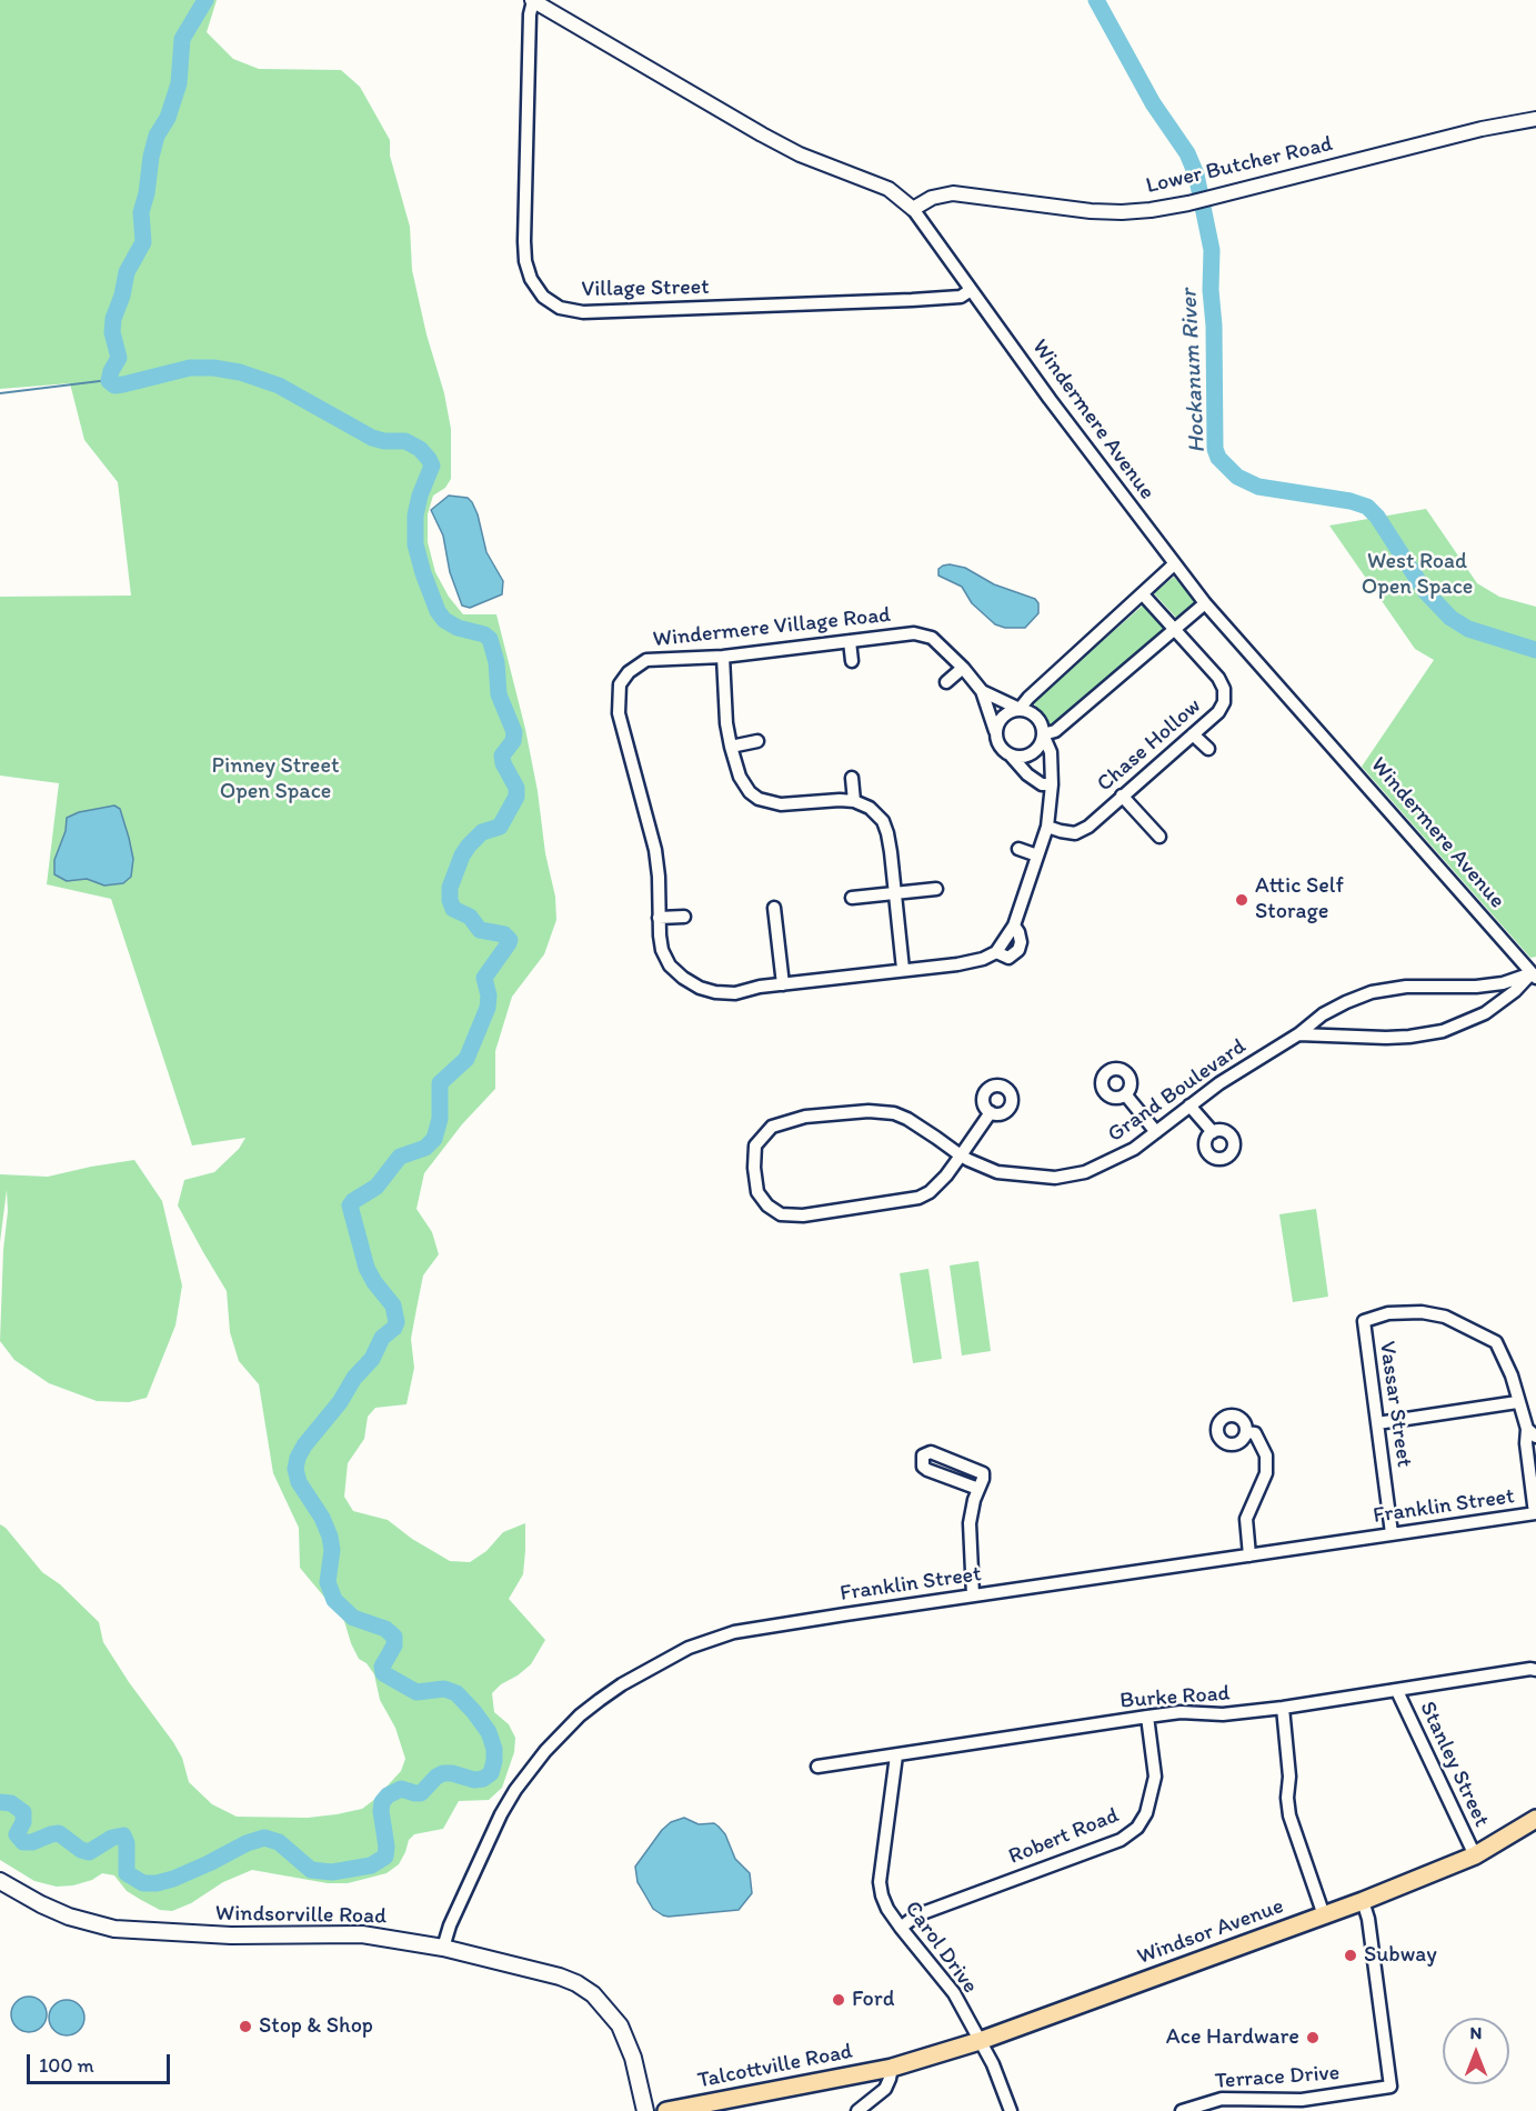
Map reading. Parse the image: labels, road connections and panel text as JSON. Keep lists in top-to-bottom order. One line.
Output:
{"streets":{"main road":["Windsorville Road","Windsor Avenue","Talcottville Road"],"street":["Lower Butcher Road","Village Street","Windermere Avenue","Windermere Village Road","Chase Hollow","Grand Boulevard","Vassar Street","Franklin Street","Burke Road","Stanley Street","Robert Road","Carol Drive","Terrace Drive"]},"crossings":[["Lower Butcher Road","Windermere Avenue"],["Village Street","Windermere Avenue"],["Windermere Avenue","Grand Boulevard"],["Windermere Village Road","Chase Hollow"],["Vassar Street","Franklin Street"],["Franklin Street","Windsorville Road"],["Burke Road","Stanley Street"],["Burke Road","Robert Road"],["Burke Road","Carol Drive"],["Stanley Street","Windsor Avenue"],["Robert Road","Carol Drive"],["Windsor Avenue","Carol Drive"],["Windsor Avenue","Talcottville Road"],["Windsor Avenue","Terrace Drive"]],"water":["Hockanum River"],"parks":["West Road Open Space","Pinney Street Open Space"],"places":["Attic Self Storage","Subway","Ford","Stop & Shop","Ace Hardware"],"scale_bar":"100 m","north":"top"}
